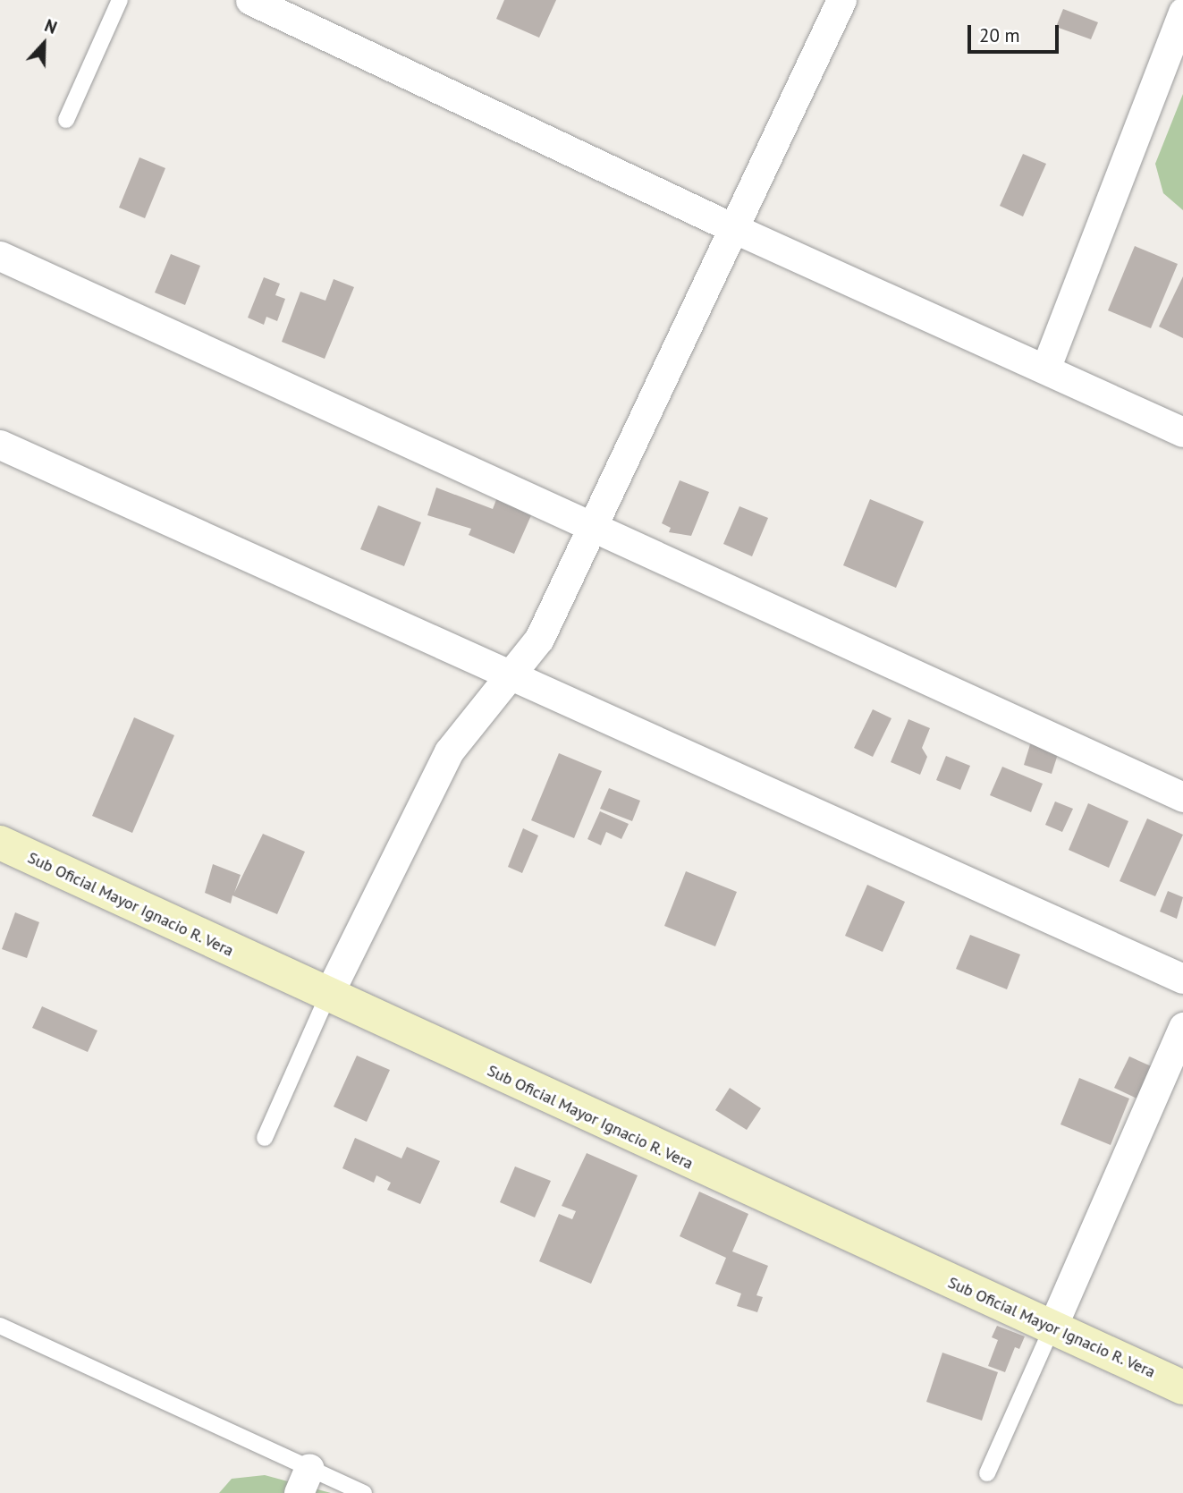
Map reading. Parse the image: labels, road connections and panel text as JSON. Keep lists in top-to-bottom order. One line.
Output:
{"streets":{"street":["Sub Oficial Mayor Ignacio R. Vera"]},"scale_bar":"20 m","north":"top"}
